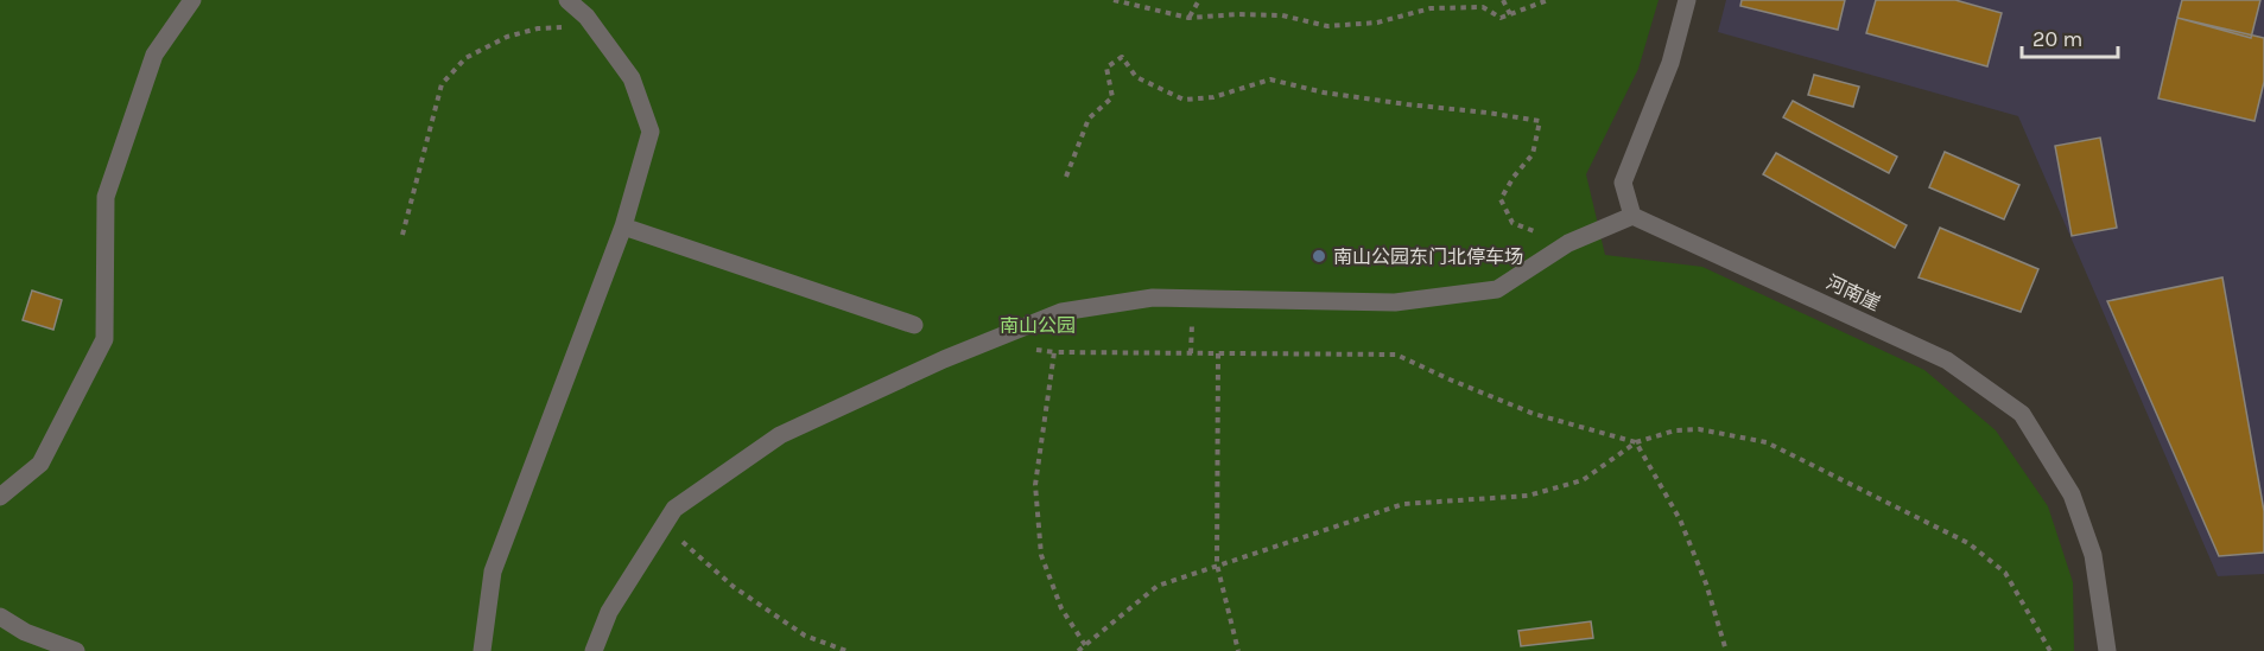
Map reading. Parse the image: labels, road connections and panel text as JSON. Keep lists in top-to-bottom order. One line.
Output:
{"streets":{"street":["河南崖"]},"parks":["南山公园"],"places":["南山公园东门北停车场"],"scale_bar":"20 m"}
